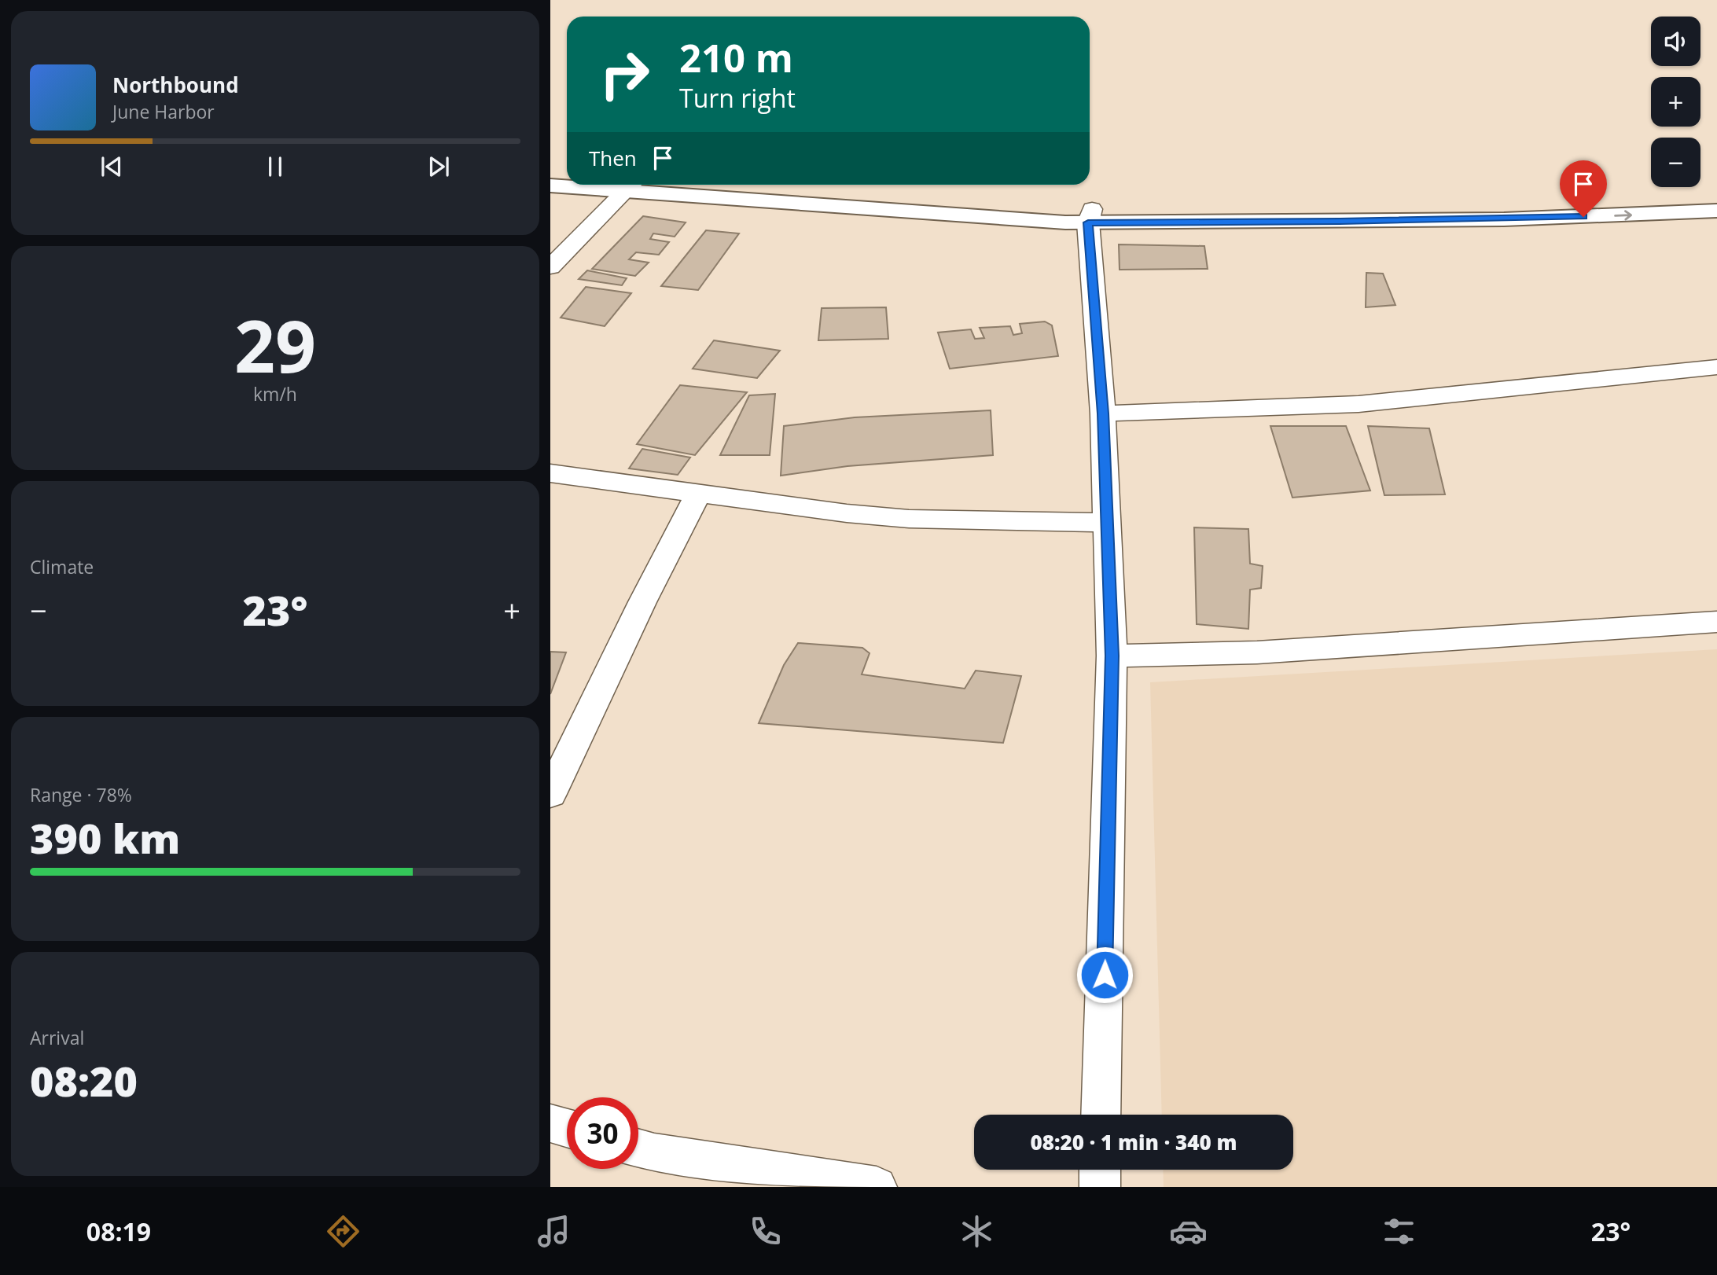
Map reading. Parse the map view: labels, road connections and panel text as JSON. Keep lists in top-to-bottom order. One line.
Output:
{"page":{"map_buttons":["+","−"],"turn":["210 m","Turn right"],"song":["Northbound","June Harbor"],"then":"Then","tile":[["29","km/h"],"Climate",["Range · 78%","390 km"],["Arrival","08:20"]],"heat":["−","23°","+"],"limit":"30","trip":"08:20 · 1 min · 340 m","tabs":["08:19","23°"]}}
